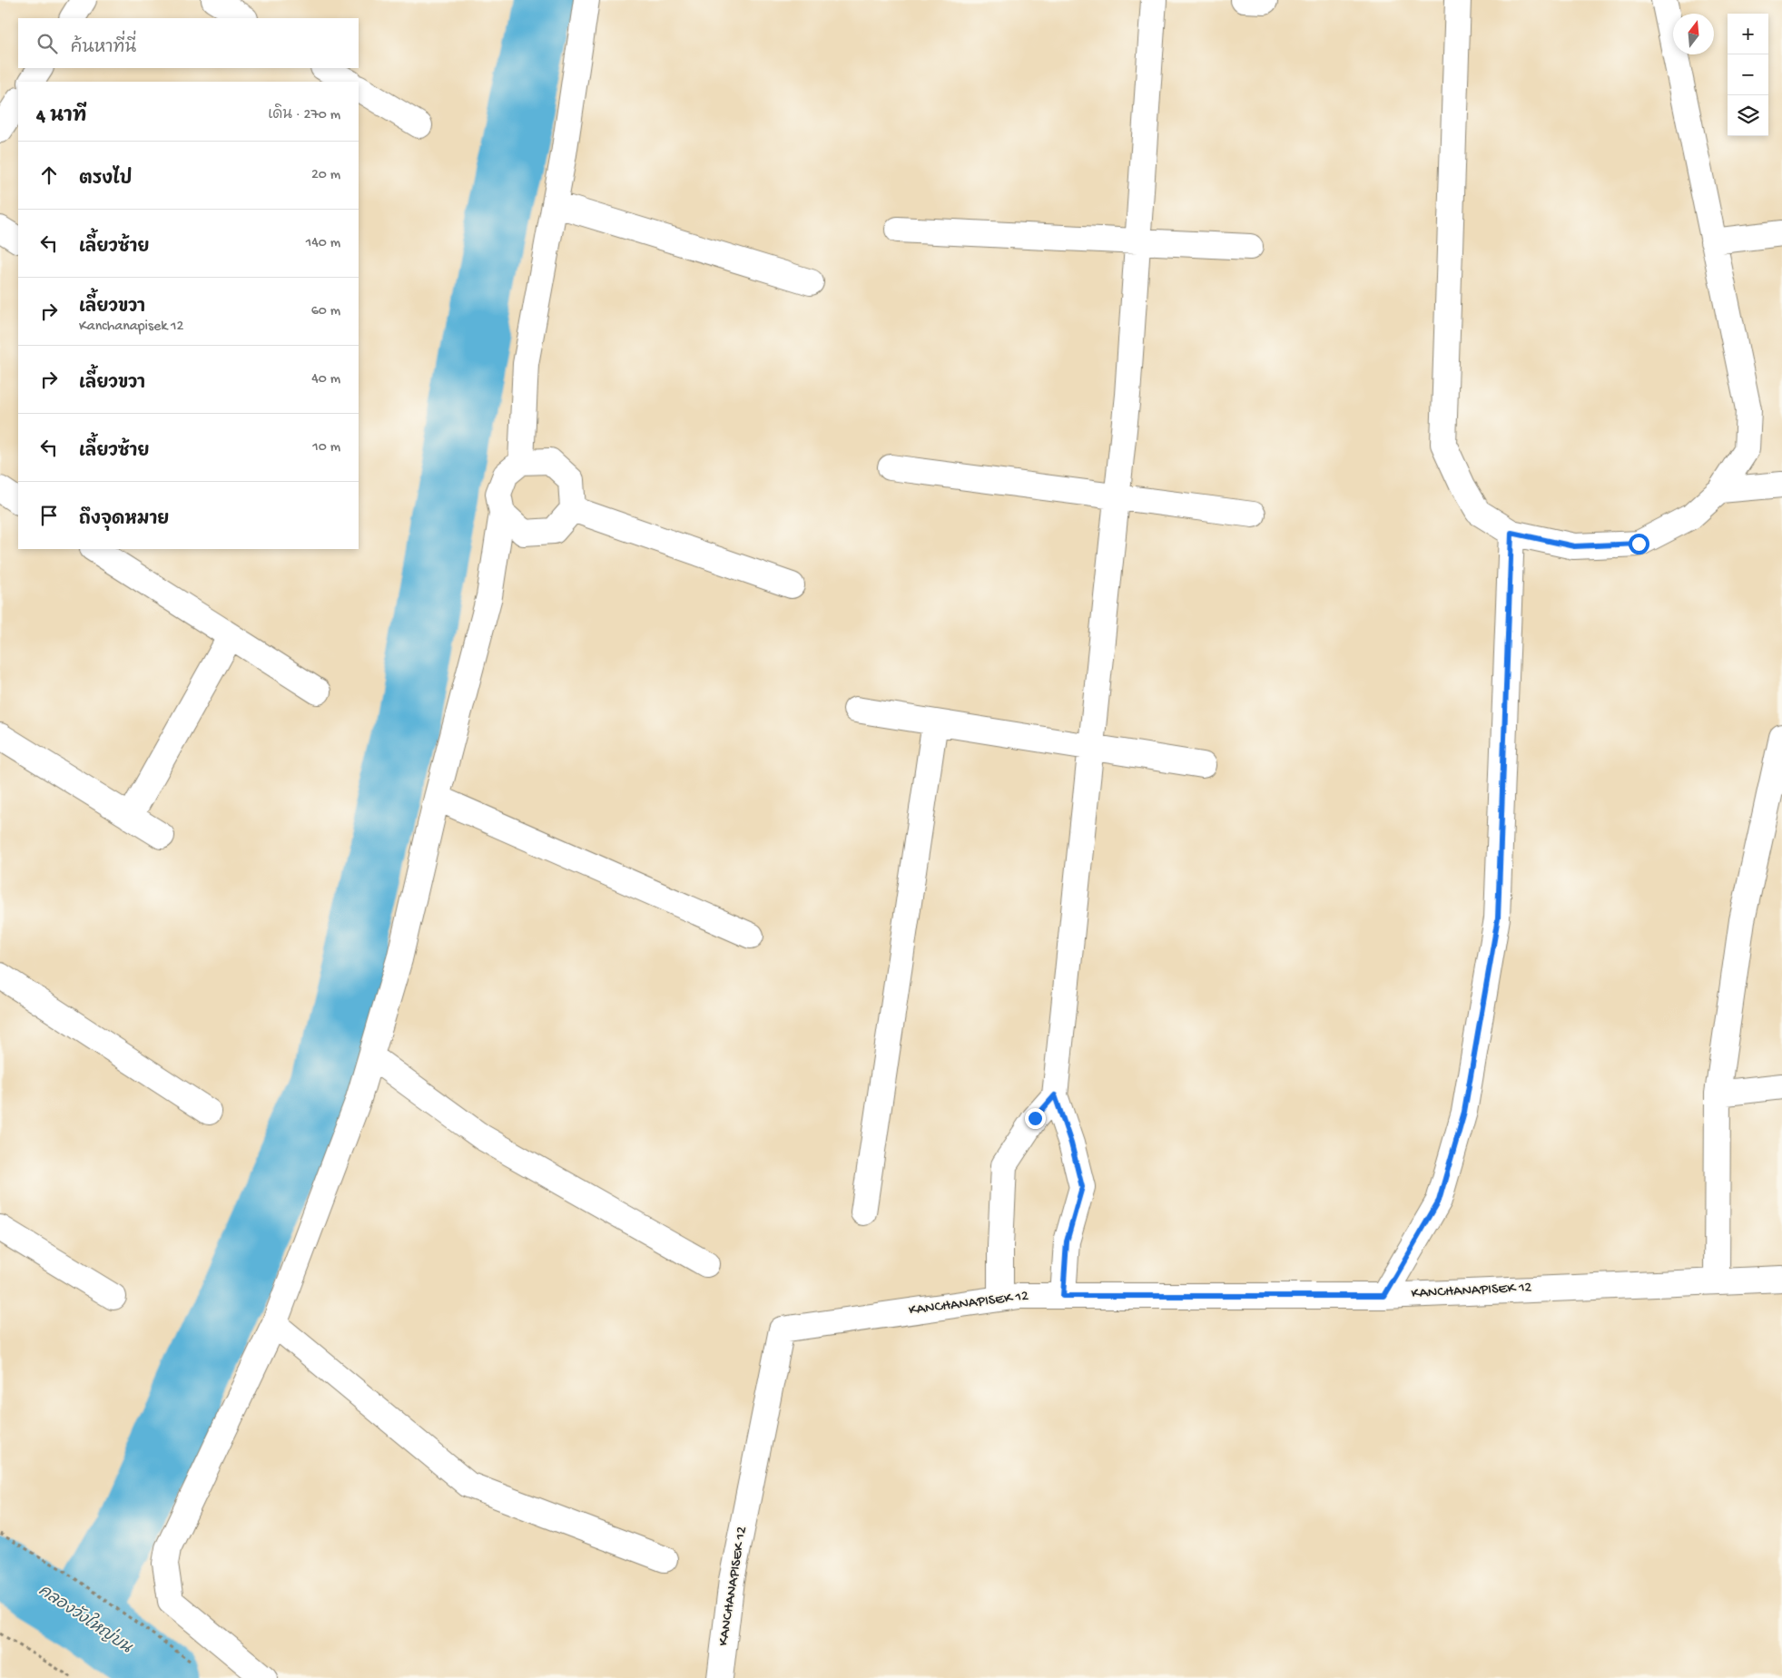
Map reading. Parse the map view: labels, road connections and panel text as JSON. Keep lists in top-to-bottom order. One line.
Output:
{"streets":{"street":["KANCHANAPISEK 12"]},"water":["คลองวังใหญ่บน"],"north":"top","page":{"map_buttons":["+","−"],"search":"ค้นหาที่นี่","heading":["4 นาที","เดิน · 270 m"],"list":[["ตรงไป","20 m"],["เลี้ยวซ้าย","140 m"],["เลี้ยวขวา","Kanchanapisek 12","60 m"],["เลี้ยวขวา","40 m"],["เลี้ยวซ้าย","10 m"],"ถึงจุดหมาย"]}}
